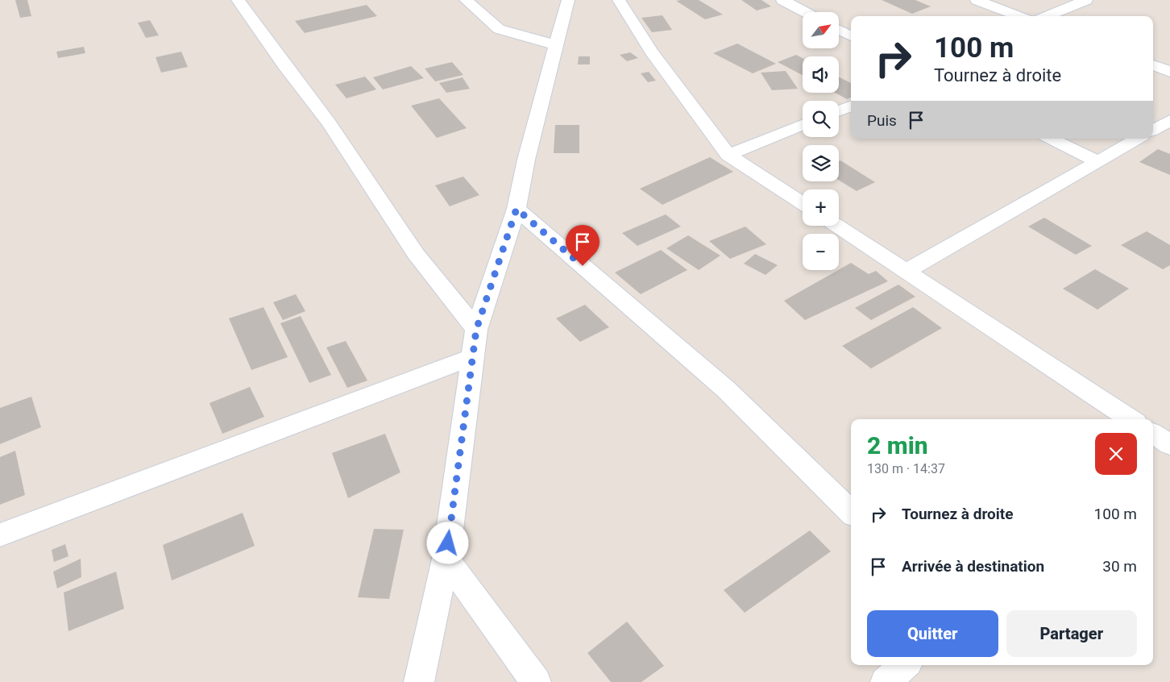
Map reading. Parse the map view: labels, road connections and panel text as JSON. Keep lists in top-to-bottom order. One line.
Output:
{"north":"top right","page":{"map_buttons":["+","−"],"turn":["100 m","Tournez à droite"],"then":"Puis","heading":["2 min","130 m · 14:37"],"list":[{"name":"Tournez à droite","value":"100 m"},{"name":"Arrivée à destination","value":"30 m"}],"buttons":["Quitter","Partager"]}}
